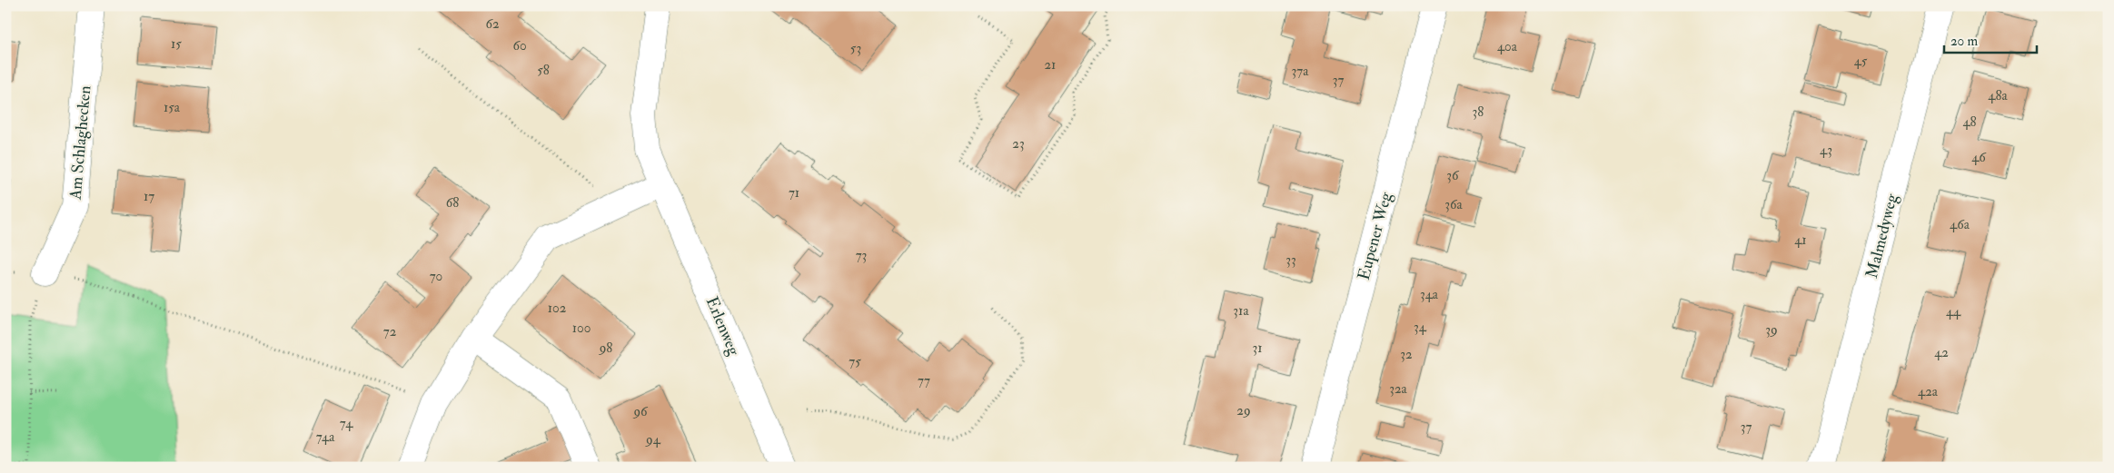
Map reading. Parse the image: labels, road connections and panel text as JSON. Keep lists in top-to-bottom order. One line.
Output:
{"streets":{"street":["Am Schlaghecken","Eupener Weg","Malmedyweg","Erlenweg"]},"house_numbers":["62","15","60","40a","53","45","21","58","37a","37","48a","15a","38","48","23","43","46","36","71","17","68","36a","46a","41","73","33","70","34a","102","31a","44","34","100","39","72","98","31","42","32","75","77","32a","42a","29","96","74","37","74a","94"],"scale_bar":"20 m"}
